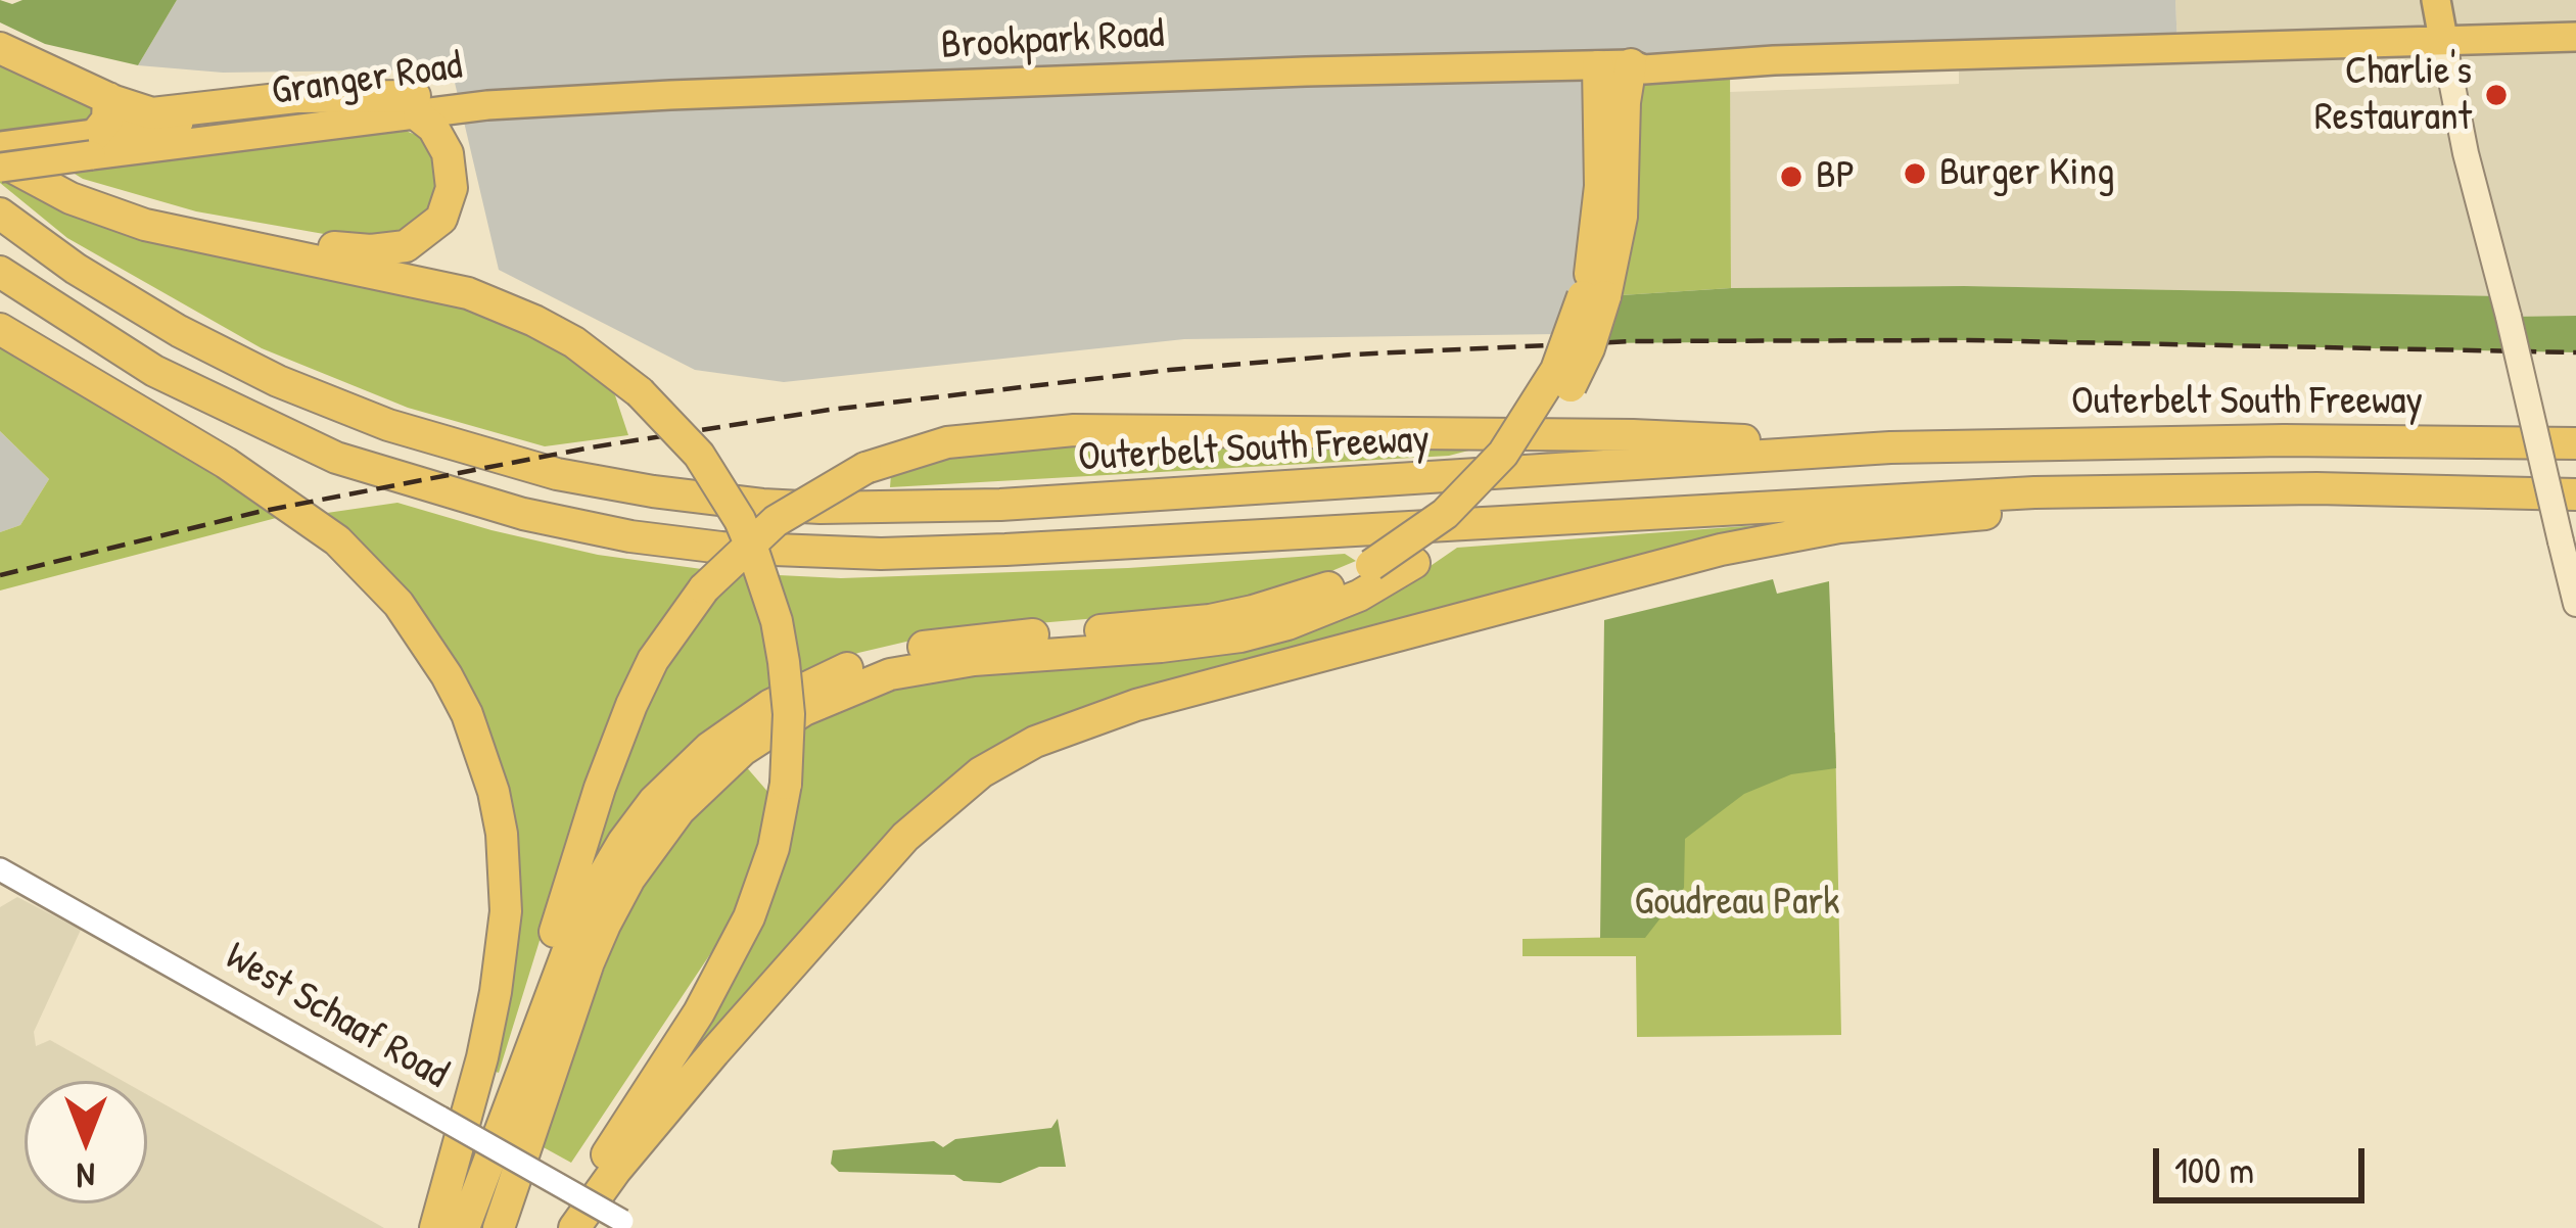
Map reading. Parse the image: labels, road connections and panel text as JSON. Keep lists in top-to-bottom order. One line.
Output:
{"streets":{"highway":["Outerbelt South Freeway"],"main road":["Brookpark Road","Granger Road"],"street":["West Schaaf Road"]},"crossings":[["Brookpark Road","Granger Road"]],"parks":["Goudreau Park"],"places":["Charlie's Restaurant","Burger King","BP"],"scale_bar":"100 m","north":"bottom"}
